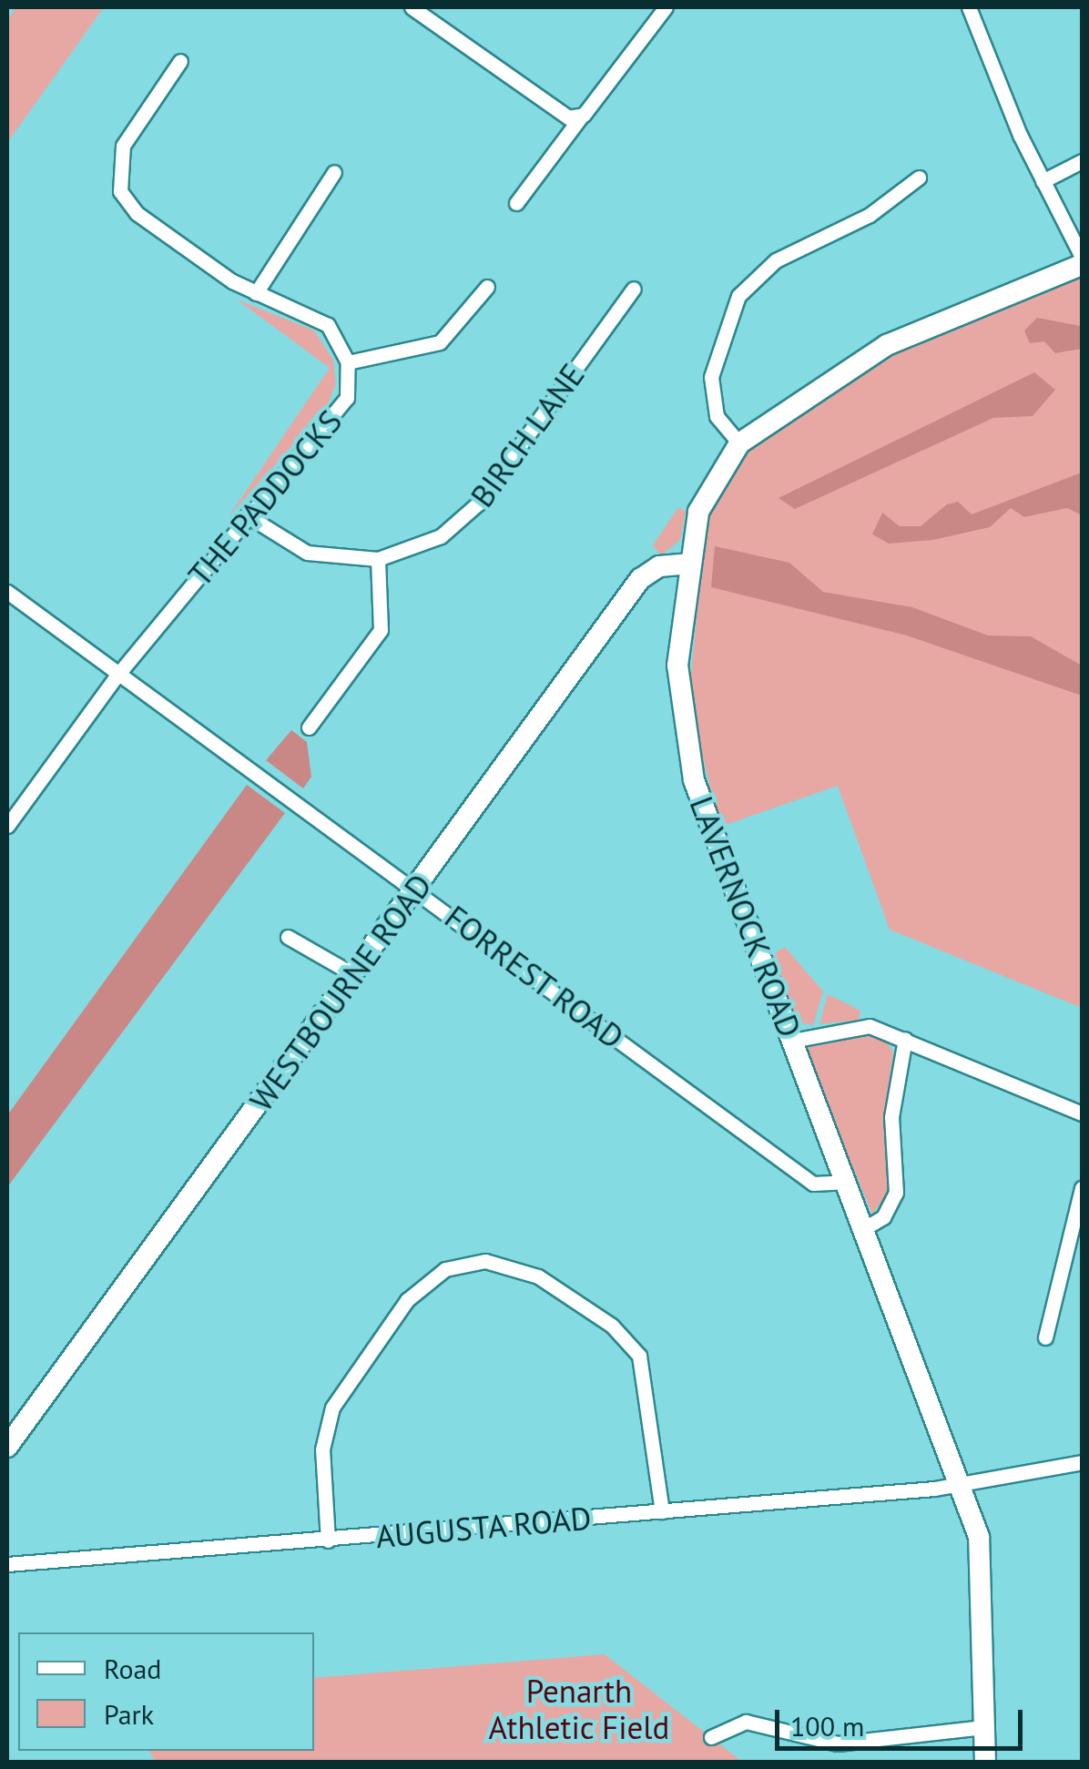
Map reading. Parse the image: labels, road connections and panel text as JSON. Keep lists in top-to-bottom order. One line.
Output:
{"streets":{"main road":["LAVERNOCK ROAD","WESTBOURNE ROAD"],"street":["BIRCH LANE","THE PADDOCKS","FORREST ROAD","AUGUSTA ROAD"]},"crossings":[["BIRCH LANE","THE PADDOCKS"],["THE PADDOCKS","FORREST ROAD"],["LAVERNOCK ROAD","FORREST ROAD"],["LAVERNOCK ROAD","WESTBOURNE ROAD"],["LAVERNOCK ROAD","AUGUSTA ROAD"],["FORREST ROAD","WESTBOURNE ROAD"]],"parks":["Penarth Athletic Field"],"legend":["Road","Park"],"scale_bar":"100 m"}
